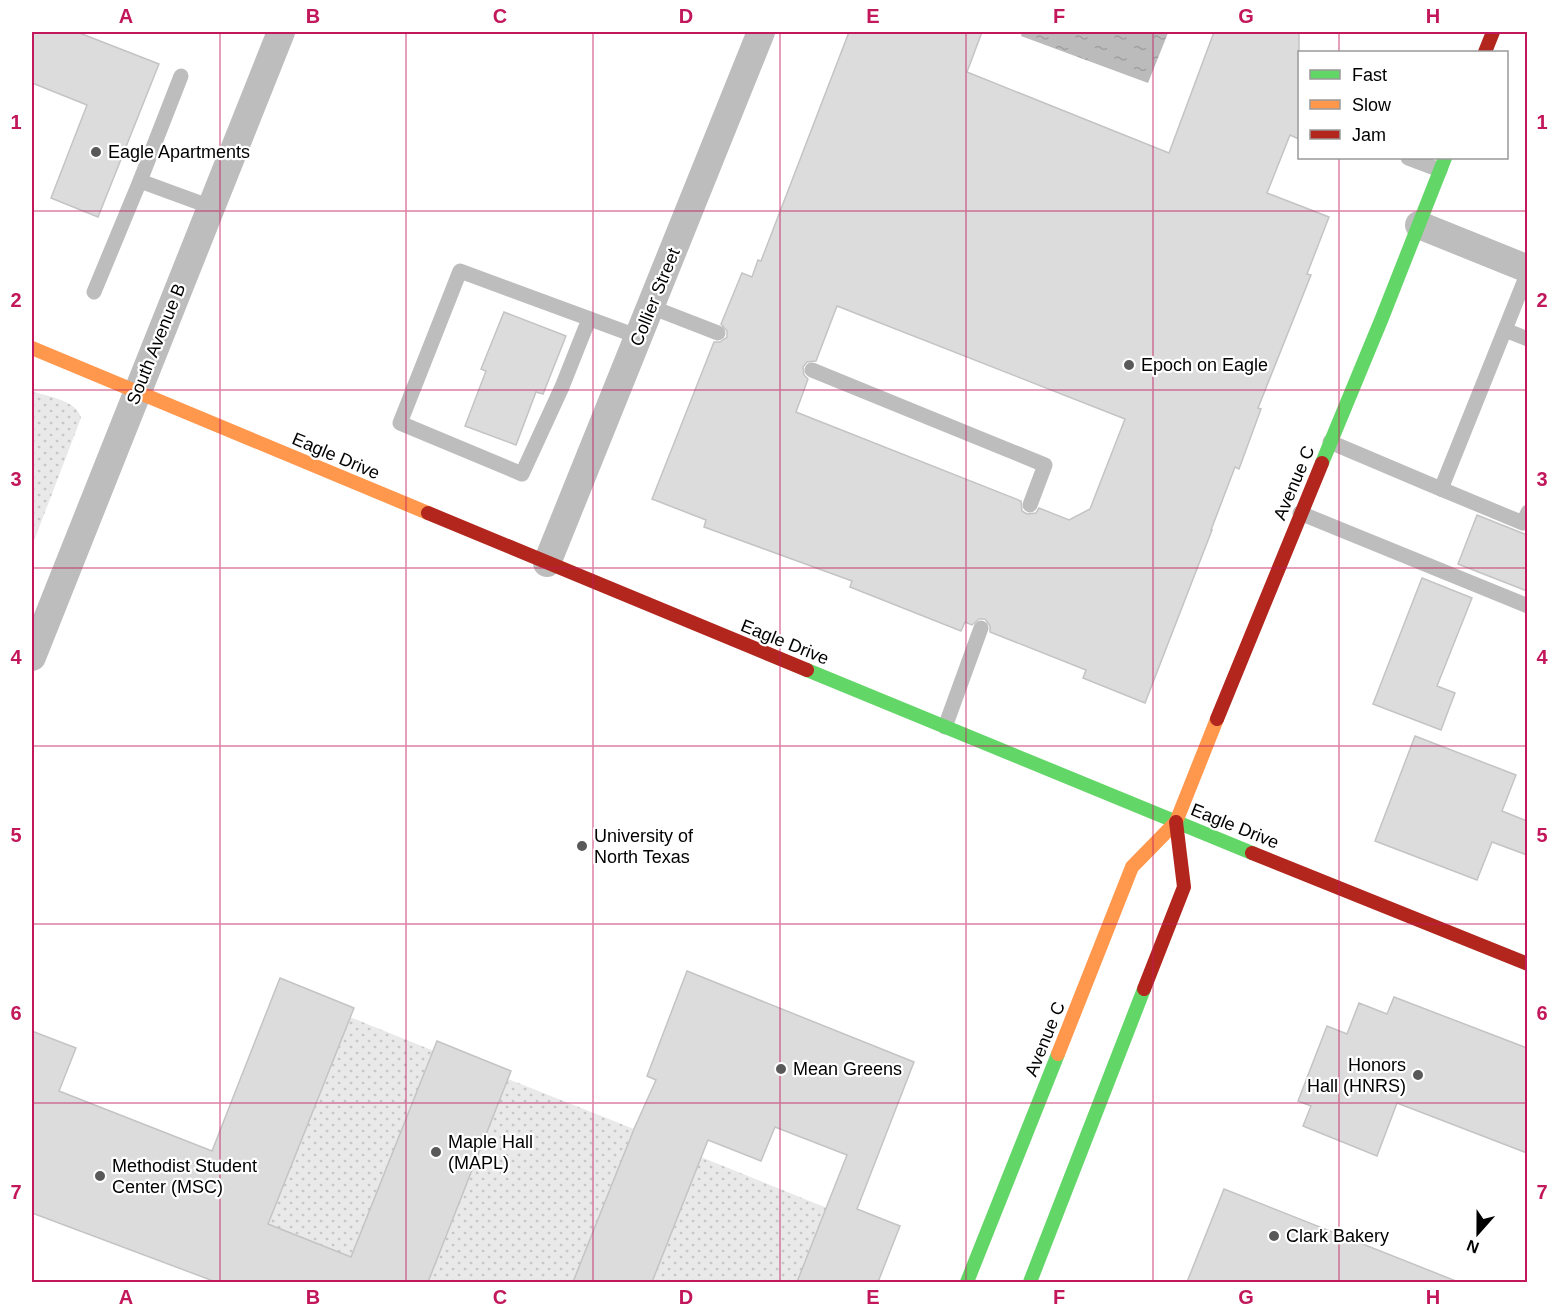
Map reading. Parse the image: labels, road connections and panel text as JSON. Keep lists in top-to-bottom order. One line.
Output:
{"streets":{"street":["Collier Street","South Avenue B","Eagle Drive","Avenue C"]},"crossings":[["Collier Street","Eagle Drive"],["South Avenue B","Eagle Drive"],["Eagle Drive","Avenue C"]],"places":["Eagle Apartments","Epoch on Eagle","University of North Texas","Mean Greens","Honors Hall (HNRS)","Maple Hall (MAPL)","Methodist Student Center (MSC)","Clark Bakery"],"legend":["Fast","Slow","Jam"],"north":"bottom","grid":{"columns":["A","B","C","D","E","F","G","H"],"rows":["1","2","3","4","5","6","7"]}}
